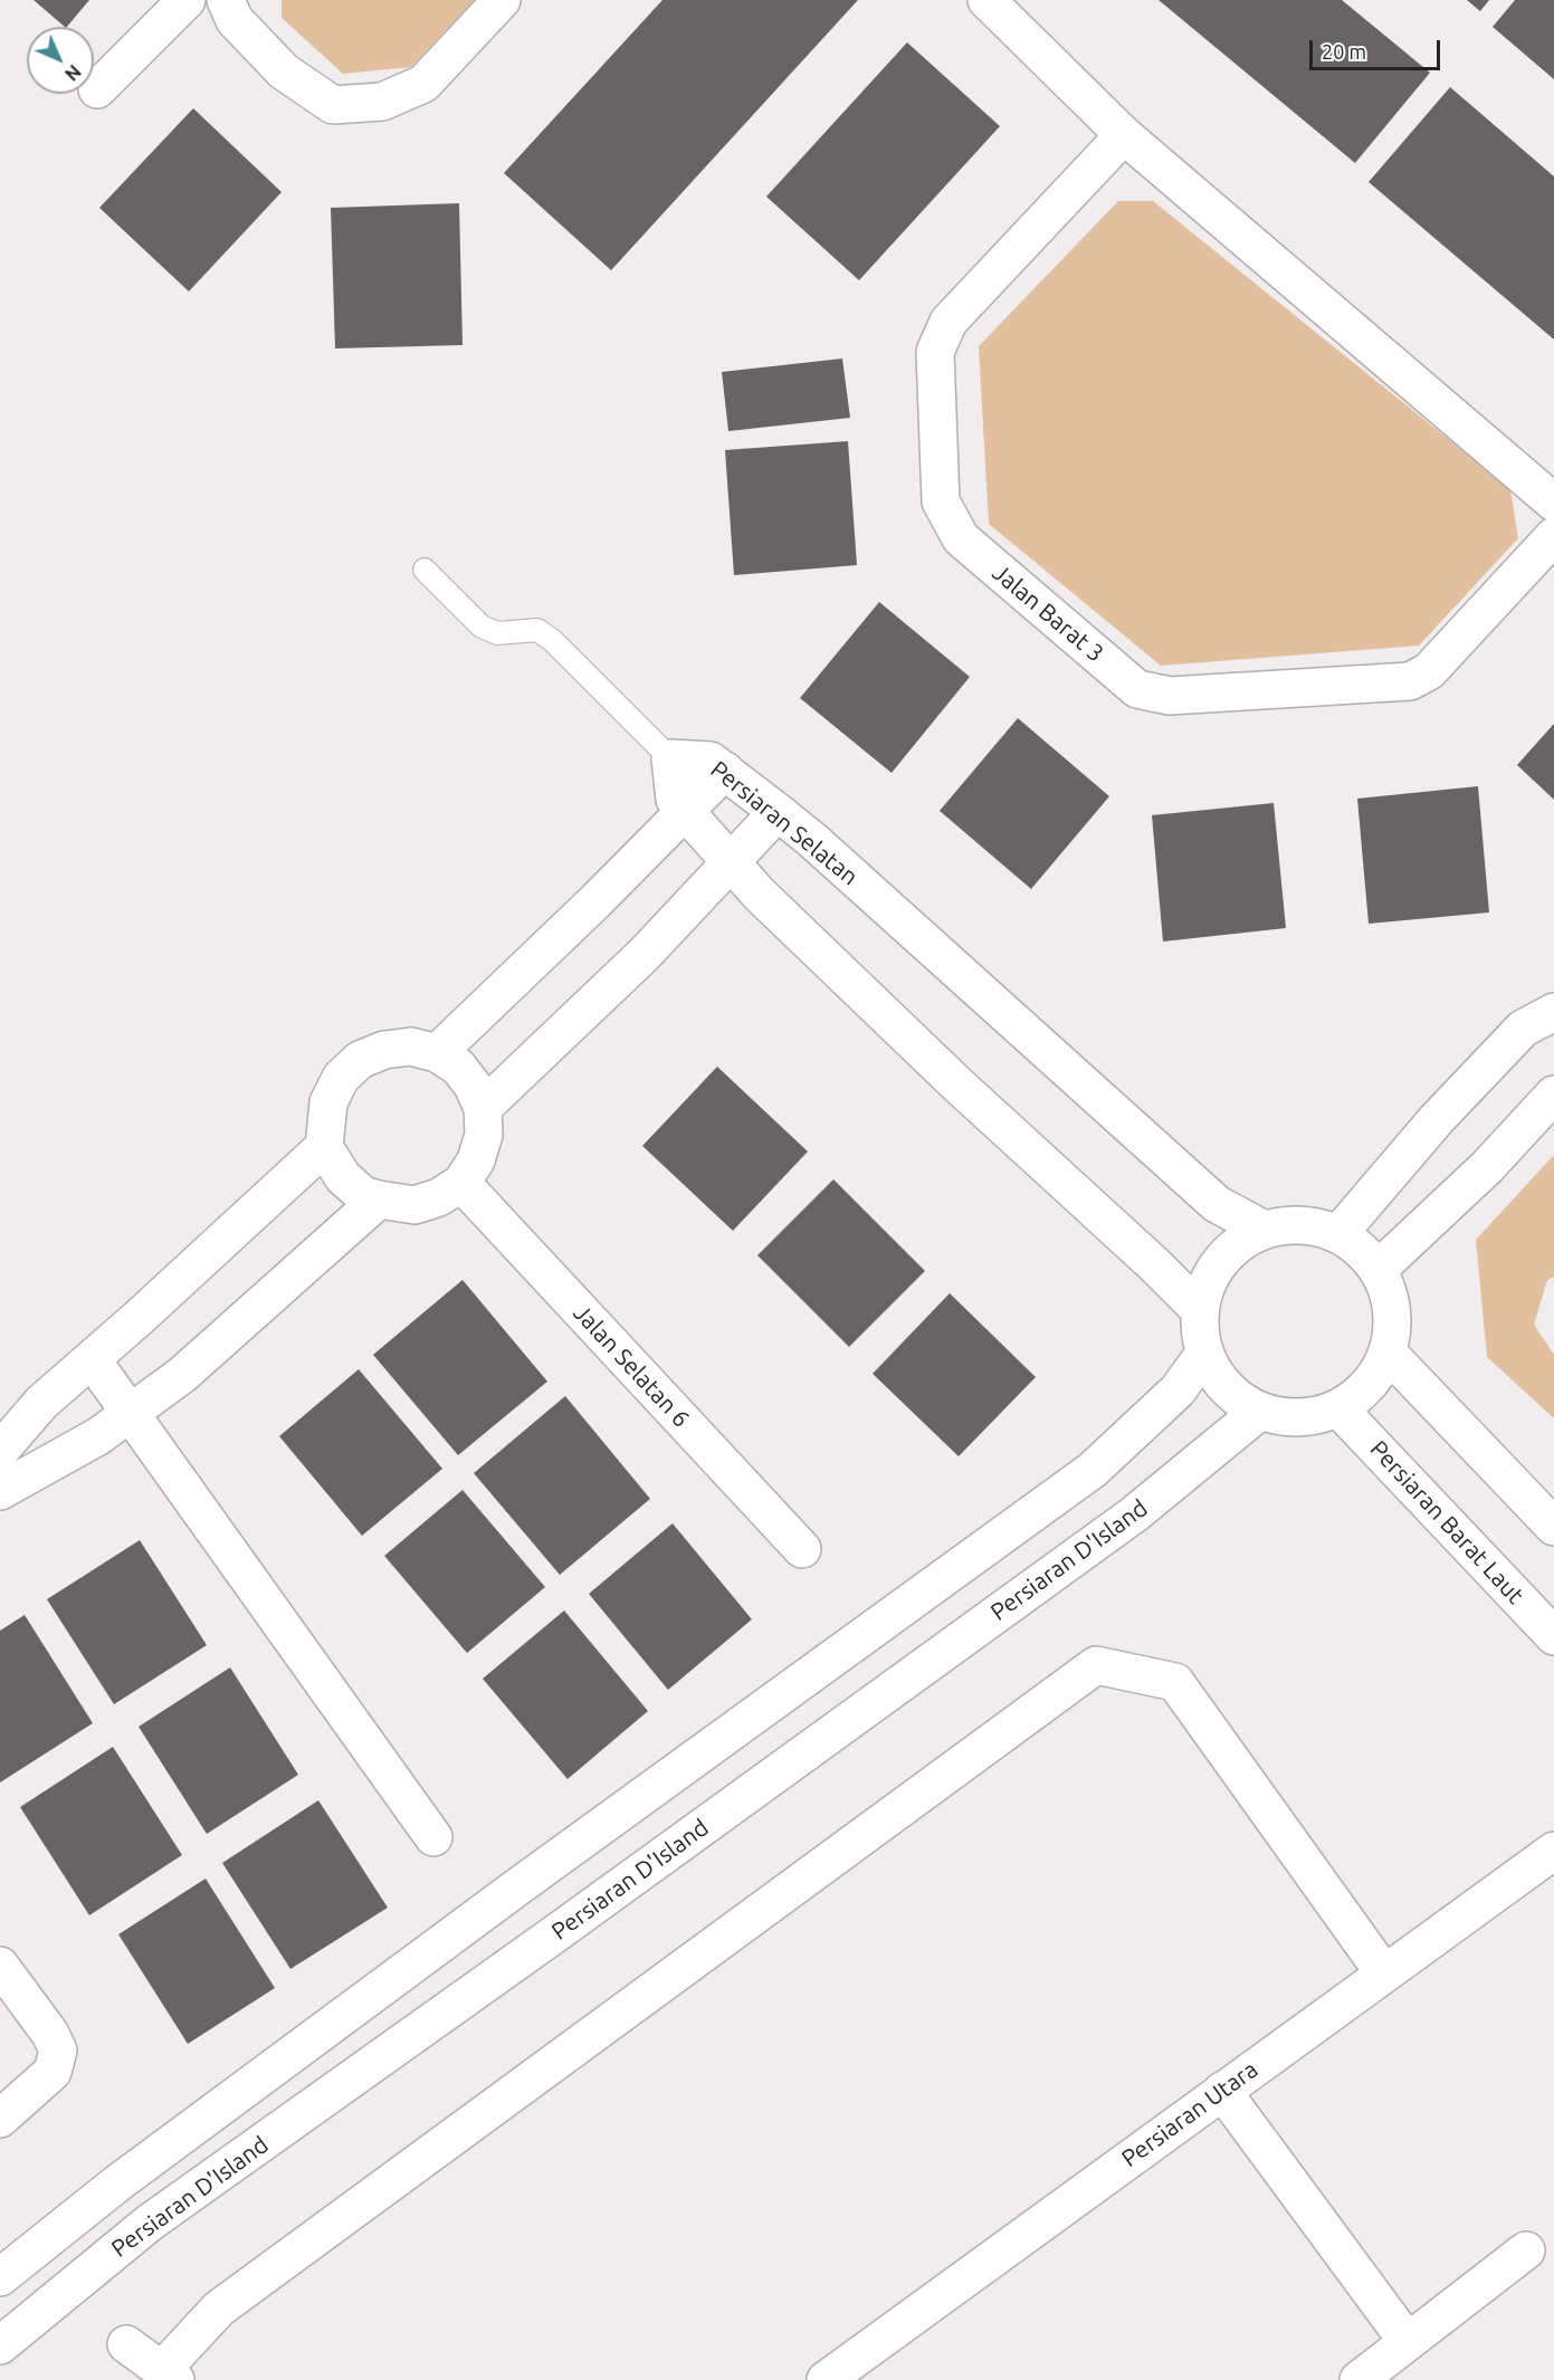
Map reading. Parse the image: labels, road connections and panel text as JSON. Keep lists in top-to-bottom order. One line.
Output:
{"streets":{"street":["Jalan Barat 3","Persiaran Selatan","Jalan Selatan 6","Persiaran Barat Laut","Persiaran D'Island","Persiaran Utara"]},"crossings":[["Persiaran Selatan","Persiaran Barat Laut"],["Persiaran Selatan","Persiaran D'Island"],["Persiaran Barat Laut","Persiaran D'Island"]],"scale_bar":"20 m","north":"bottom right"}
